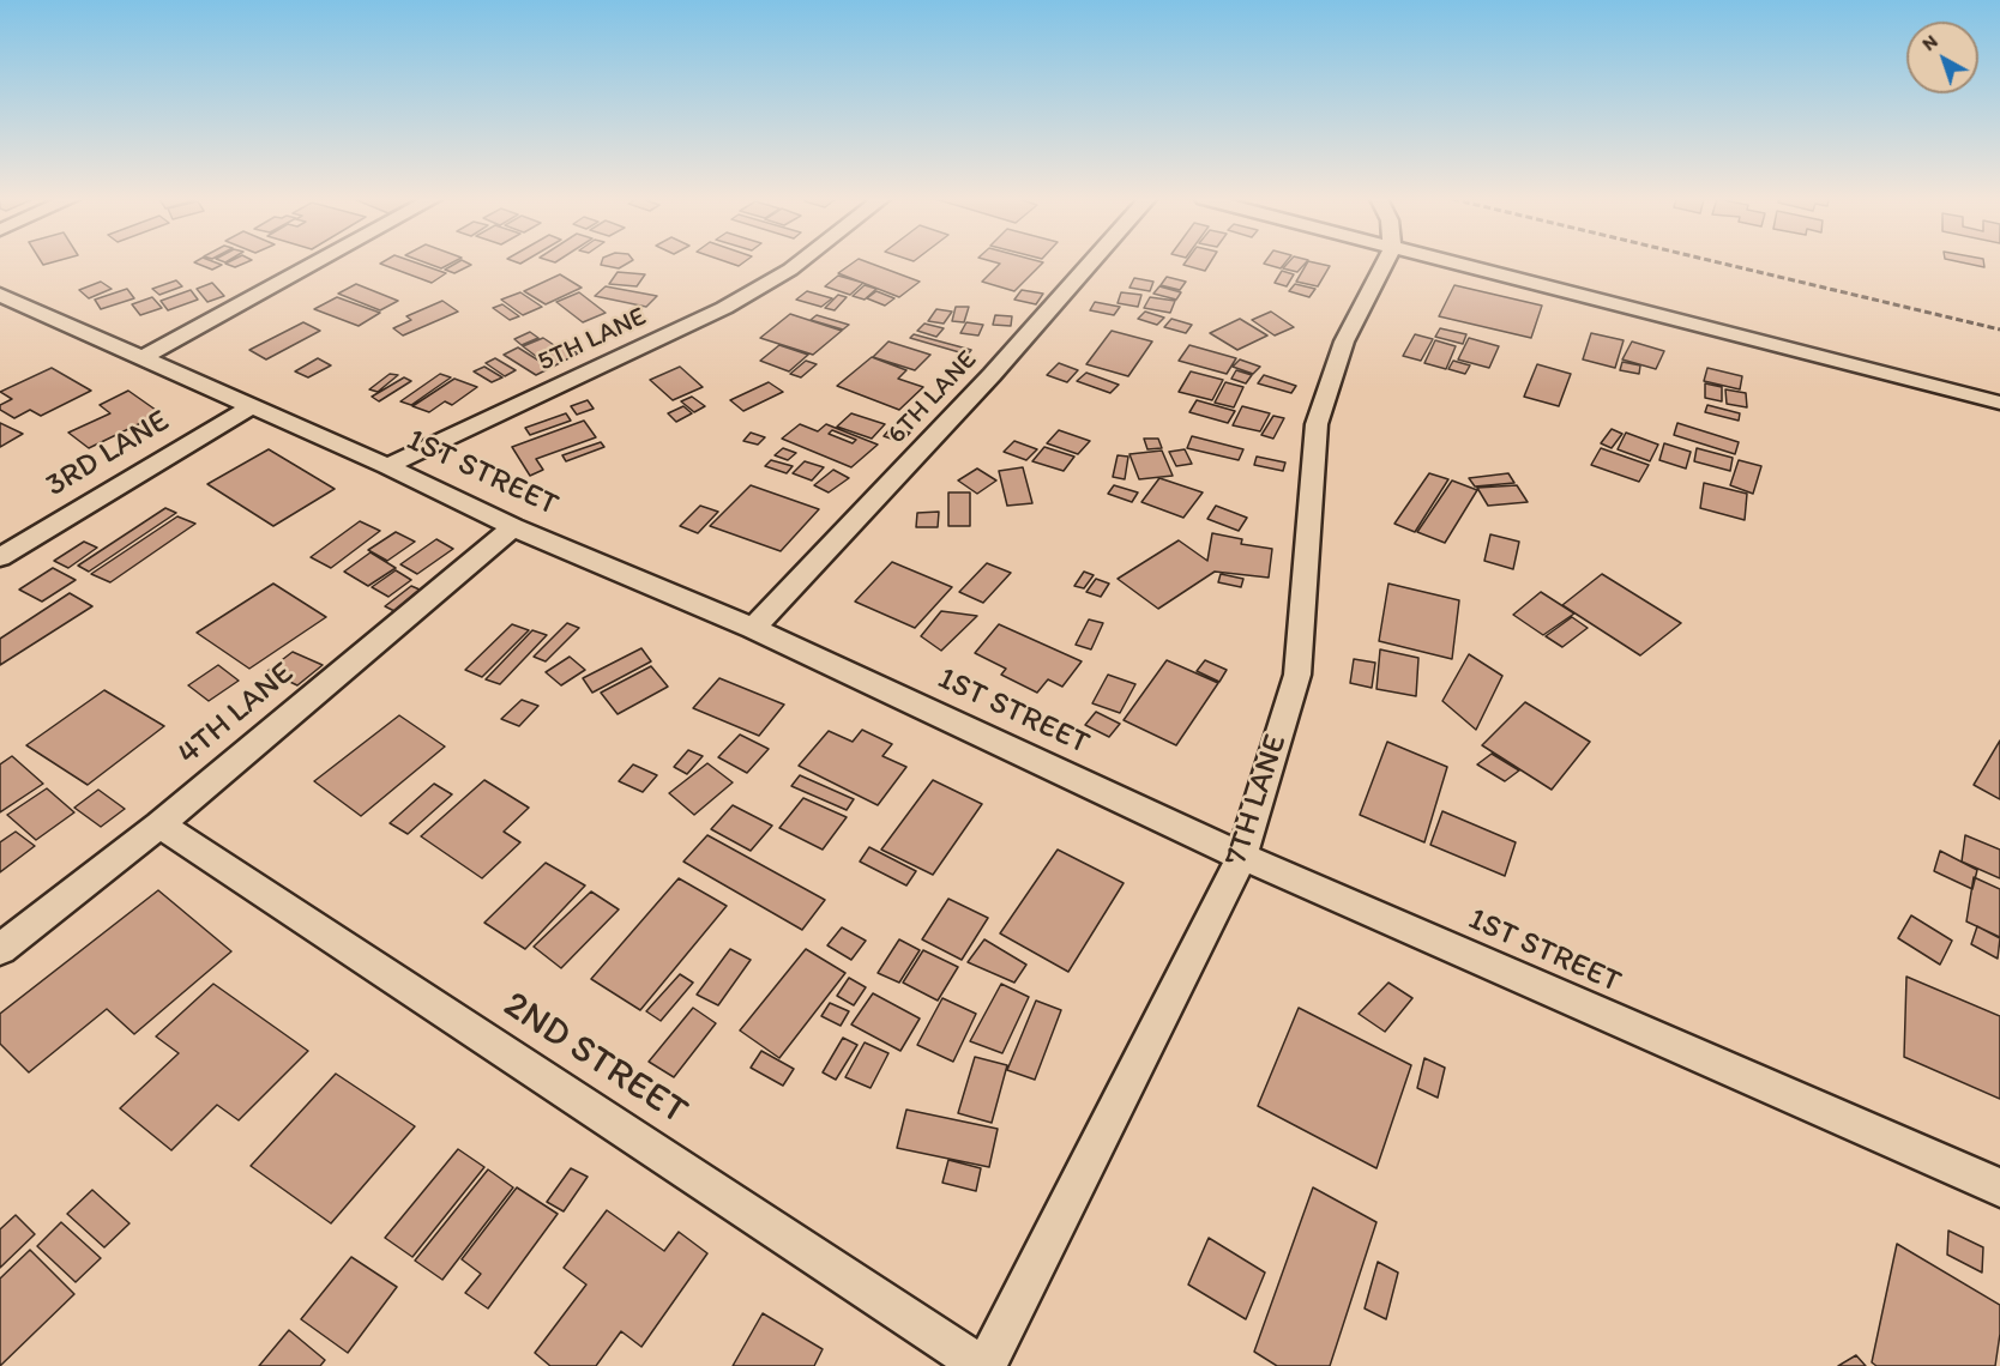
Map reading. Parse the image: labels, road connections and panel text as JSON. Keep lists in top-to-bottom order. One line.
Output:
{"streets":{"street":["5TH LANE","6TH LANE","3RD LANE","1ST STREET","4TH LANE","7TH LANE","2ND STREET"]},"crossings":[["5TH LANE","1ST STREET"],["6TH LANE","1ST STREET"],["3RD LANE","1ST STREET"],["1ST STREET","4TH LANE"],["1ST STREET","7TH LANE"],["4TH LANE","2ND STREET"],["7TH LANE","2ND STREET"]],"north":"top left"}
